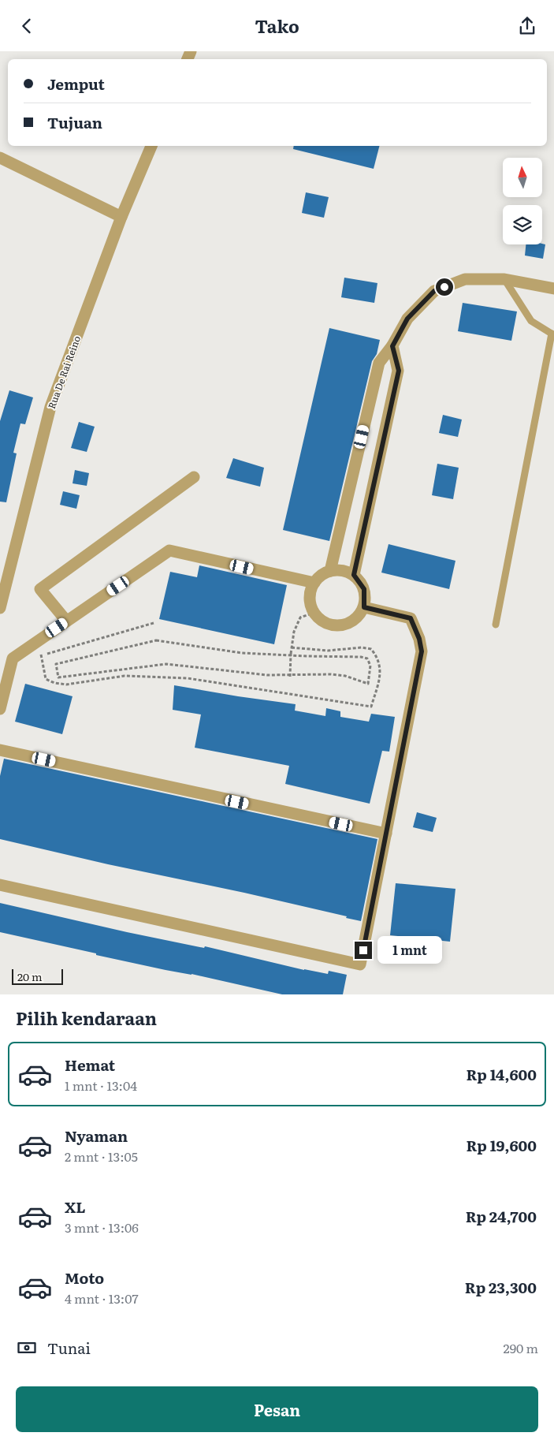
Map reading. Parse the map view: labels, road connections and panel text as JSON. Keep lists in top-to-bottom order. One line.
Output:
{"streets":{"street":["Rua De Rai Reino"]},"scale_bar":"20 m","north":"top","page":{"header":"Tako","banner":["Jemput","Tujuan"],"bubble":"1 mnt","scale":"20 m","heading":"Pilih kendaraan","list":[{"name":"Hemat","note":"1 mnt · 13:04","value":"Rp 14,600"},{"name":"Nyaman","note":"2 mnt · 13:05","value":"Rp 19,600"},{"name":"XL","note":"3 mnt · 13:06","value":"Rp 24,700"},{"name":"Moto","note":"4 mnt · 13:07","value":"Rp 23,300"}],"pay":["Tunai","290 m"],"buttons":"Pesan"}}
